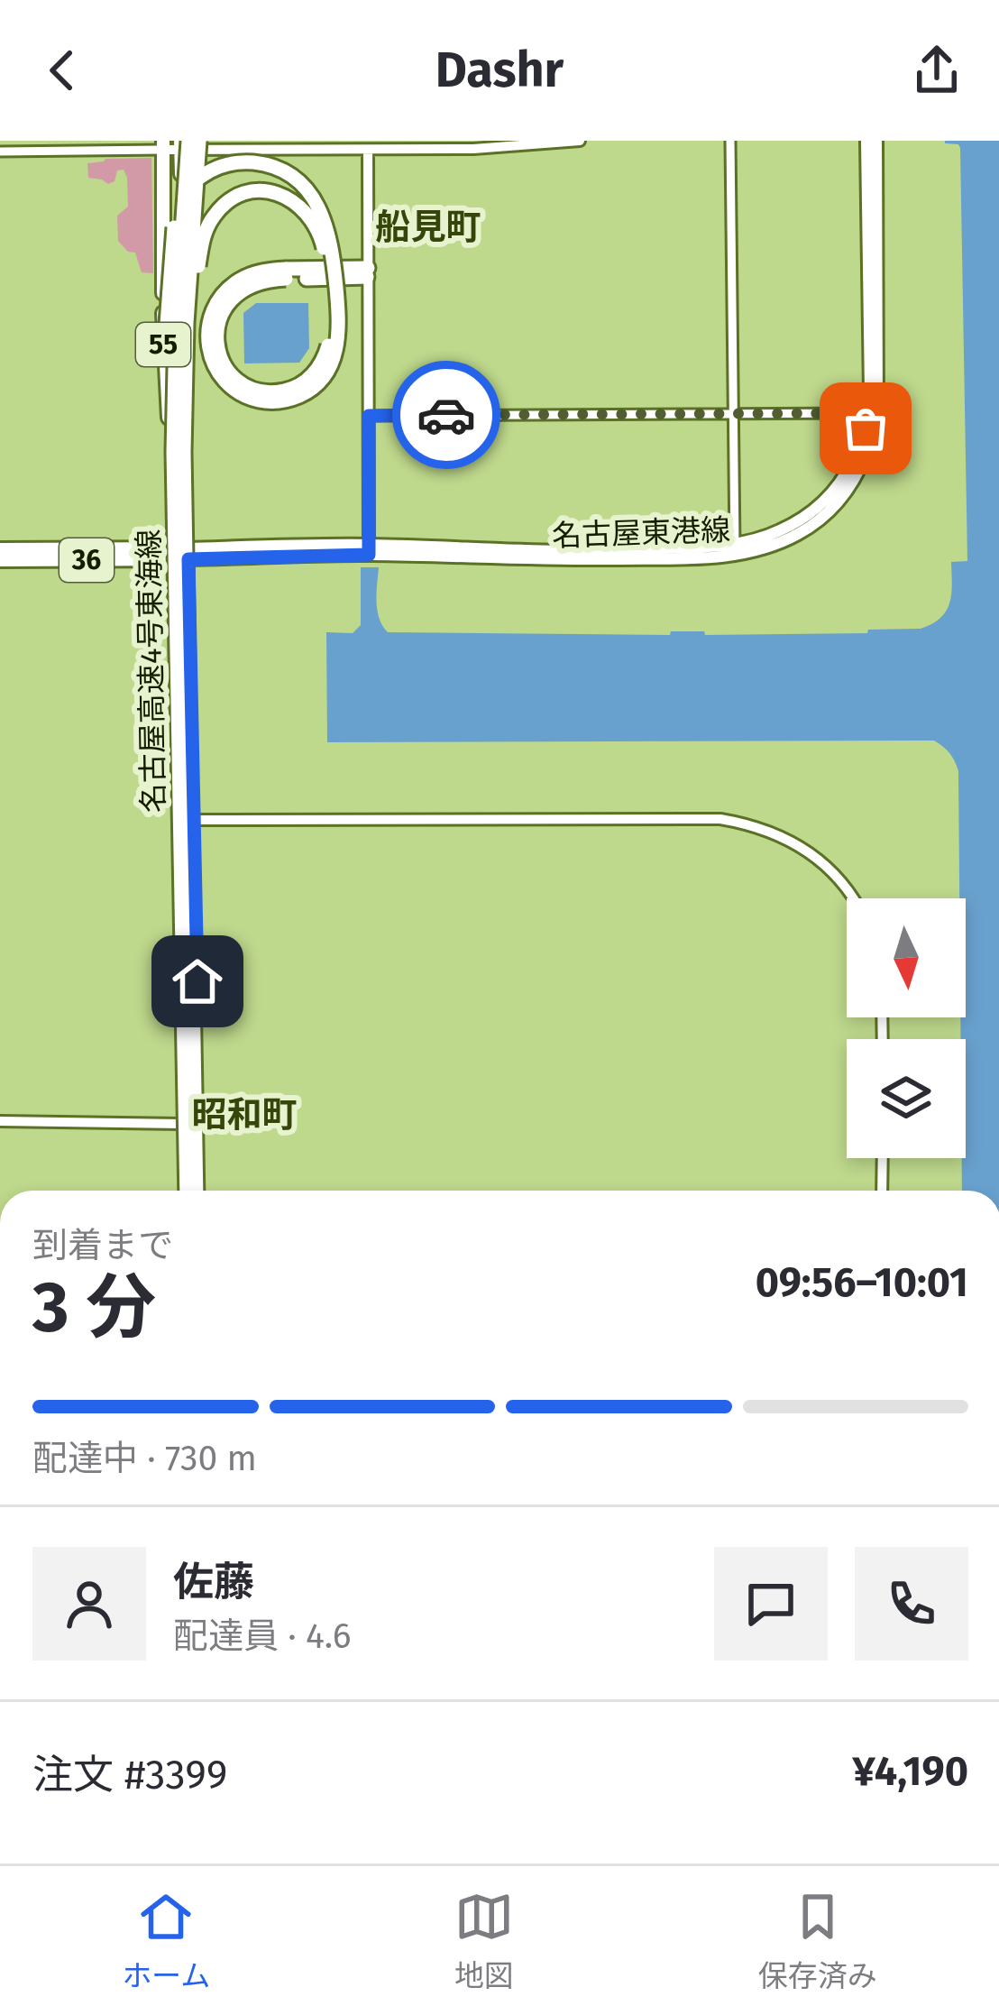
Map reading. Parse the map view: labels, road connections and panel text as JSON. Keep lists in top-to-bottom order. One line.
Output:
{"streets":{"highway":["名古屋高速4号東海線"],"main road":["55","名古屋東港線","36"]},"crossings":[["55","名古屋東港線"],["55","36"],["55","名古屋高速4号東海線"],["名古屋東港線","36"],["名古屋東港線","名古屋高速4号東海線"],["36","名古屋高速4号東海線"]],"districts":["船見町","昭和町"],"north":"bottom","page":{"header":"Dashr","heading":["3 分","到着まで","09:56–10:01"],"panel":["佐藤","配達員 · 4.6","注文 #3399","¥4,190"],"bar":"配達中 · 730 m","tabs":["ホーム","地図","保存済み"]}}
